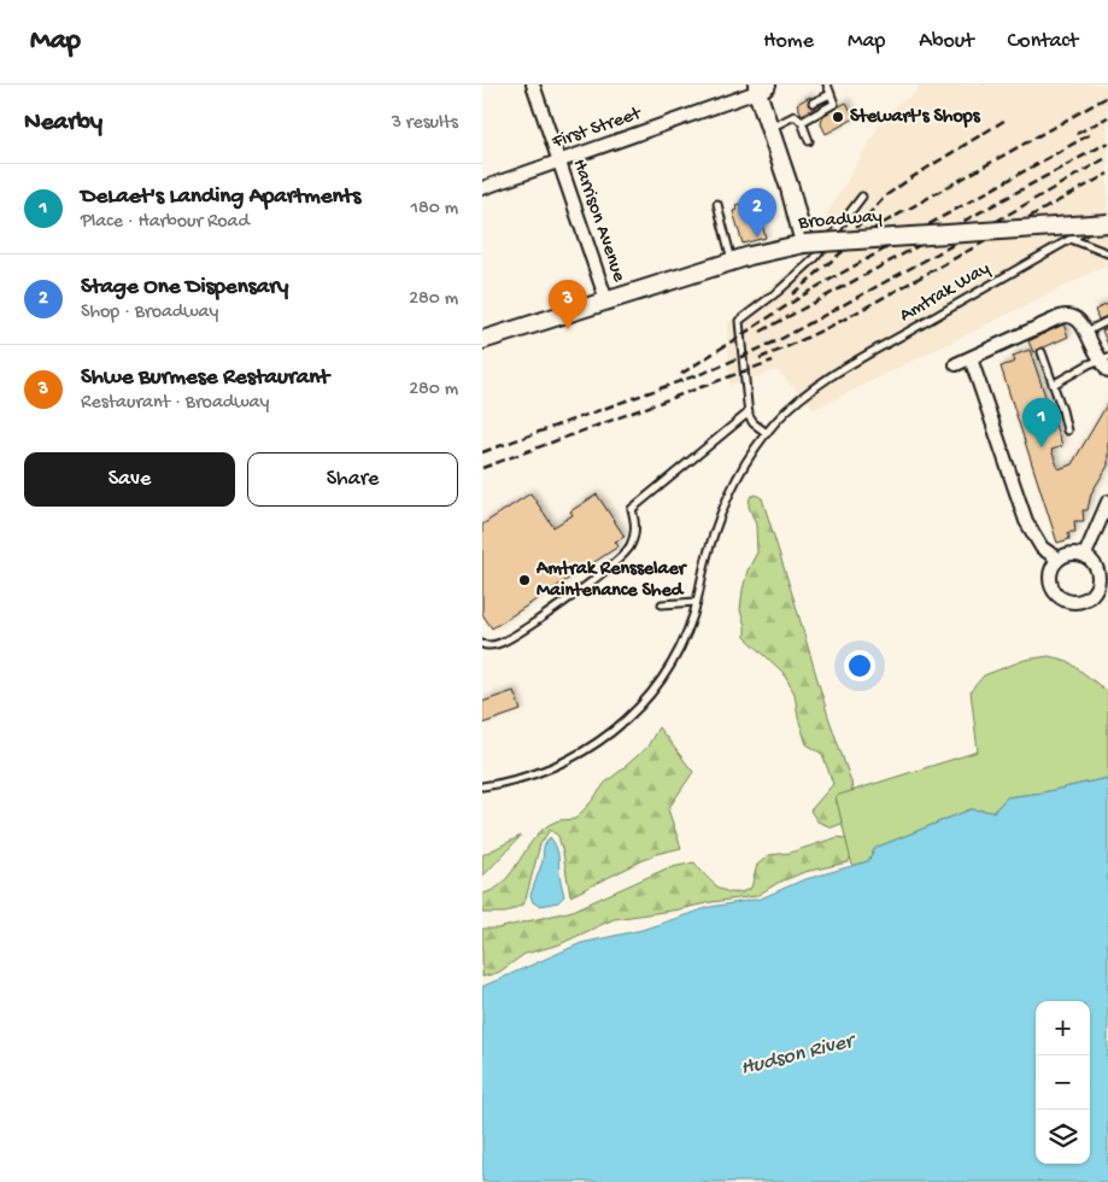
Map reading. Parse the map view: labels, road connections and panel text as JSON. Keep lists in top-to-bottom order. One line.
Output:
{"streets":{"street":["First Street","Harrison Avenue","Broadway"],"lane":["Amtrak Way"]},"crossings":[["First Street","Harrison Avenue"],["Harrison Avenue","Broadway"],["Broadway","Amtrak Way"]],"water":["Hudson River"],"places":["Stewart's Shops","Amtrak Rensselaer Maintenance Shed"],"page":{"header":"Map","nav":["Home","Map","About","Contact"],"heading":["Nearby","3 results"],"list":[{"mark":"1","name":"DeLaet's Landing Apartments","note":"Place · Harbour Road","value":"180 m"},{"mark":"2","name":"Stage One Dispensary","note":"Shop · Broadway","value":"280 m"},{"mark":"3","name":"Shwe Burmese Restaurant","note":"Restaurant · Broadway","value":"280 m"}],"pins":["2","3","1"],"buttons":["Save","Share"],"map_buttons":["+","−"]}}
